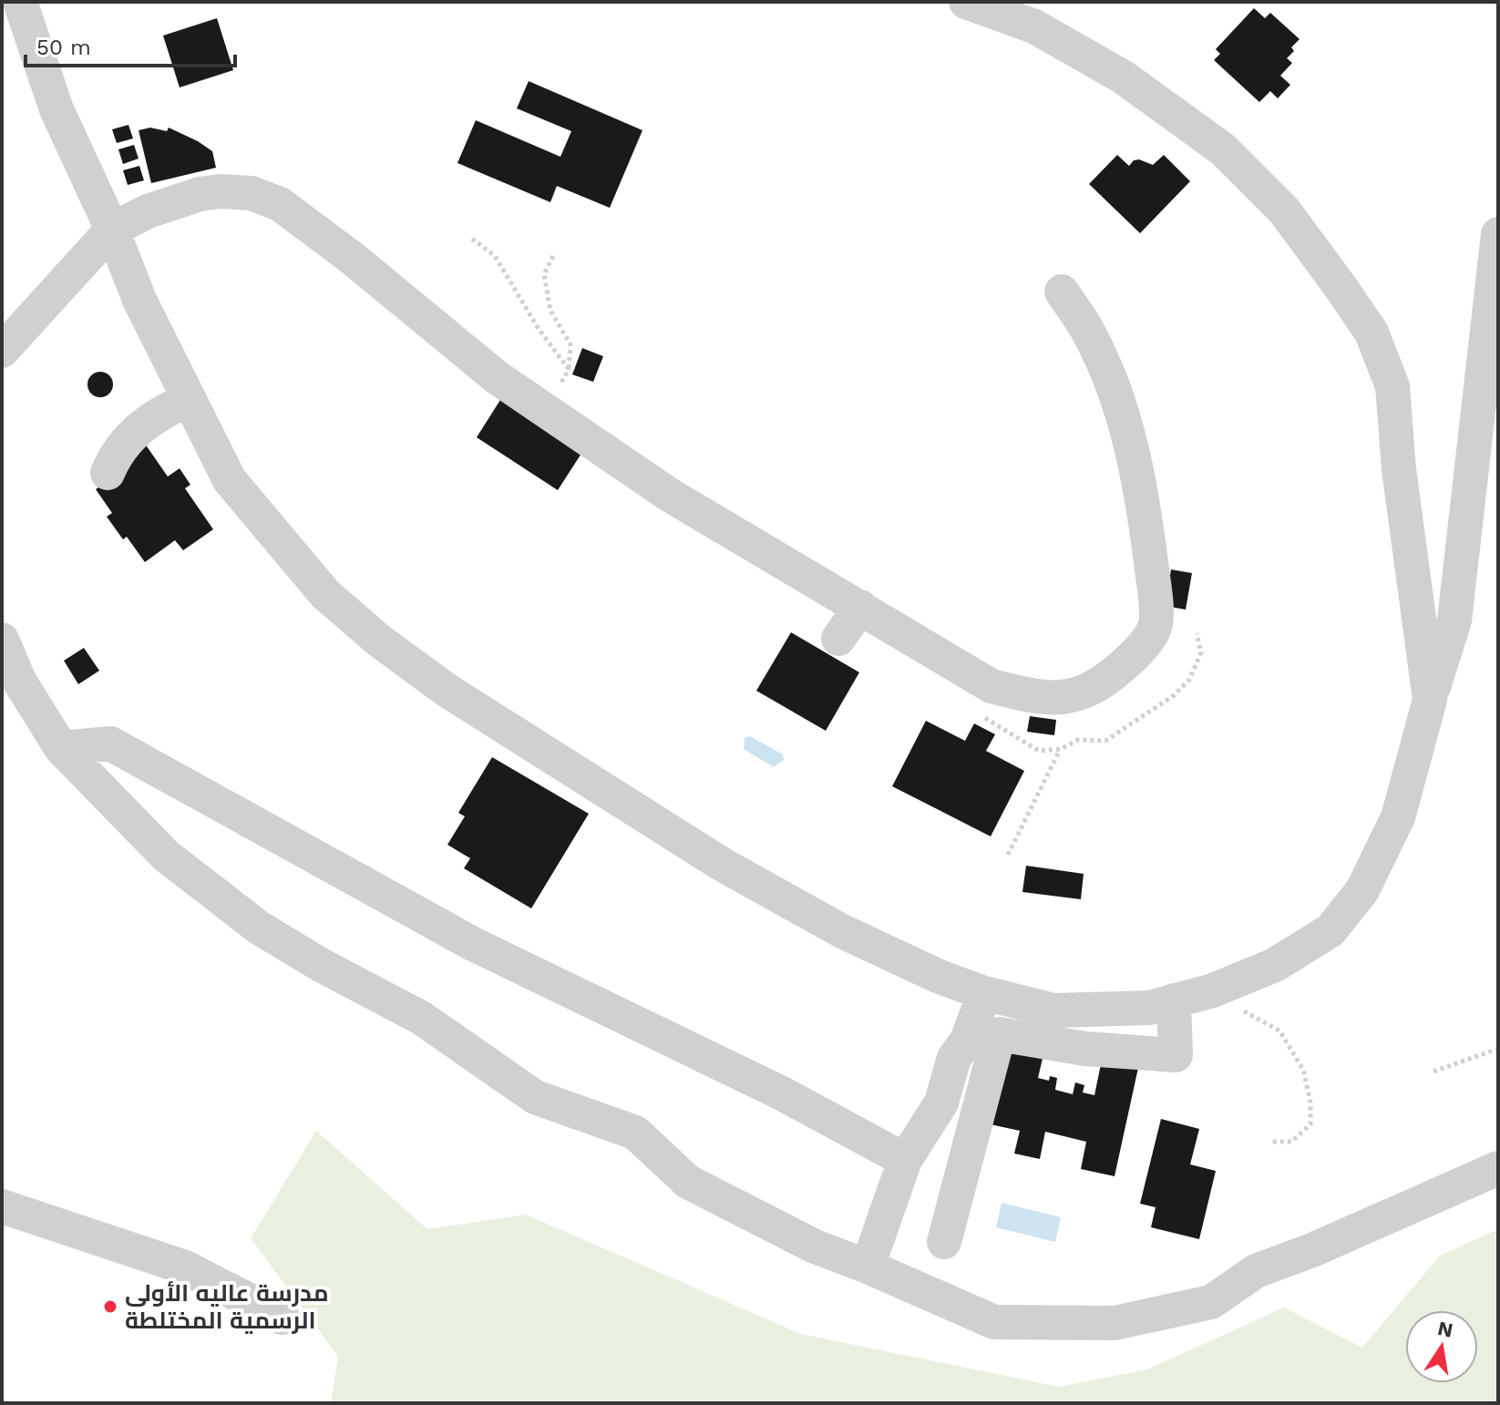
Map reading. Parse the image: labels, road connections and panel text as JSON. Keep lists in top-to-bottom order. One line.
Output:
{"places":["مدرسة عاليه الأولى الرسمية المختلطة"],"scale_bar":"50 m","north":"top"}
